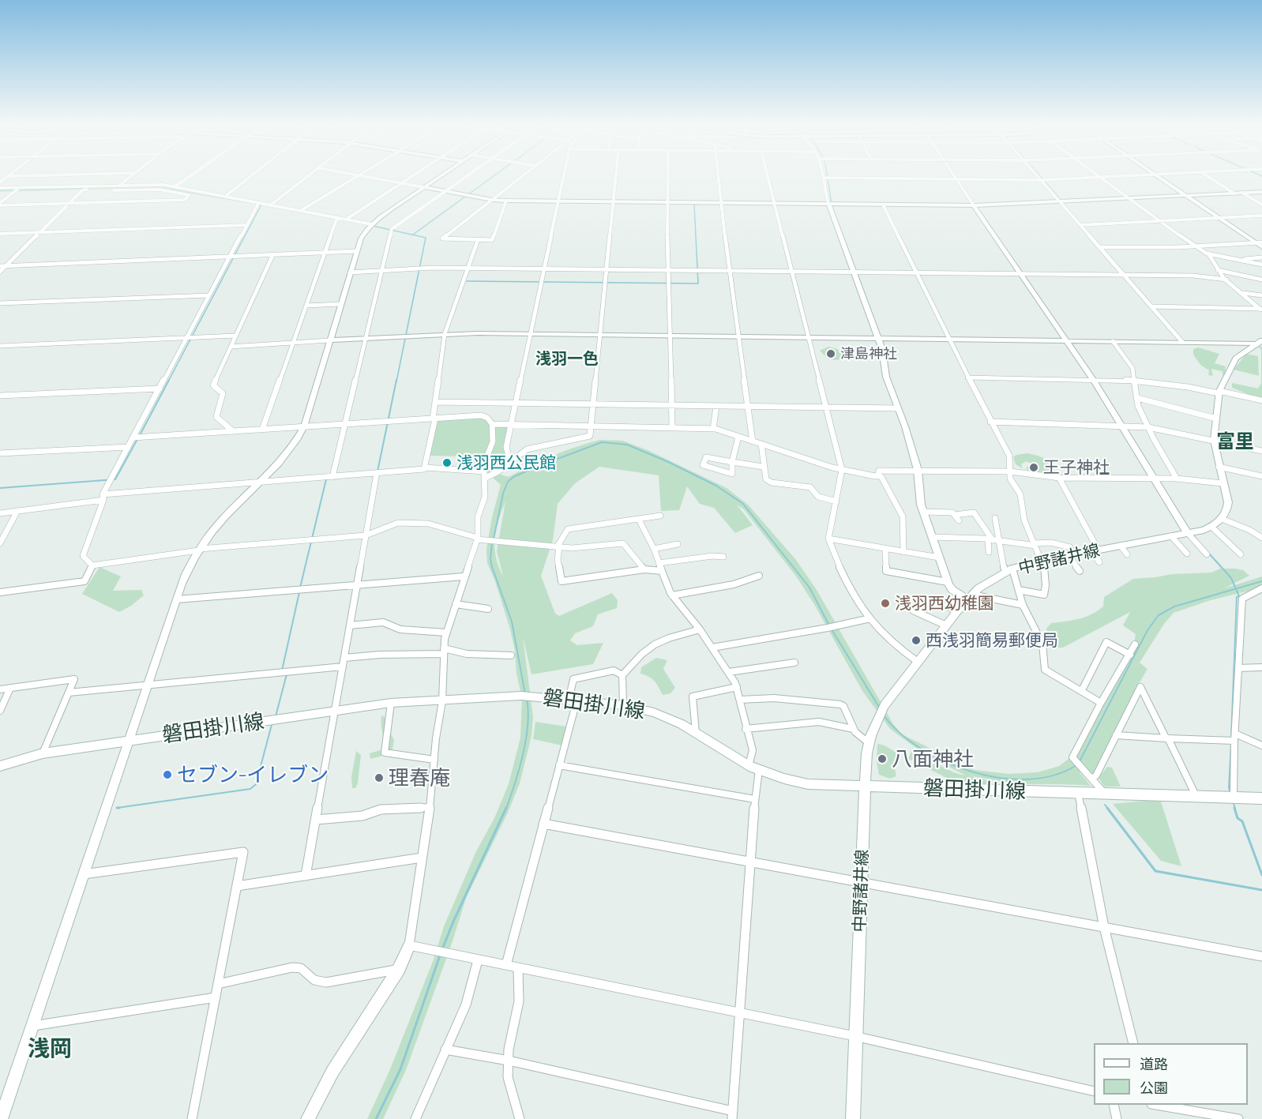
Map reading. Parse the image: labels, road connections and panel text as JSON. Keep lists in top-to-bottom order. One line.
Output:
{"streets":{"street":["中野諸井線","磐田掛川線"]},"crossings":[["中野諸井線","磐田掛川線"]],"districts":["浅羽一色","富里","浅岡"],"places":["津島神社","浅羽西公民館","王子神社","浅羽西幼稚園","西浅羽簡易郵便局","八面神社","セブン-イレブン","理春庵"],"legend":["道路","公園"]}
